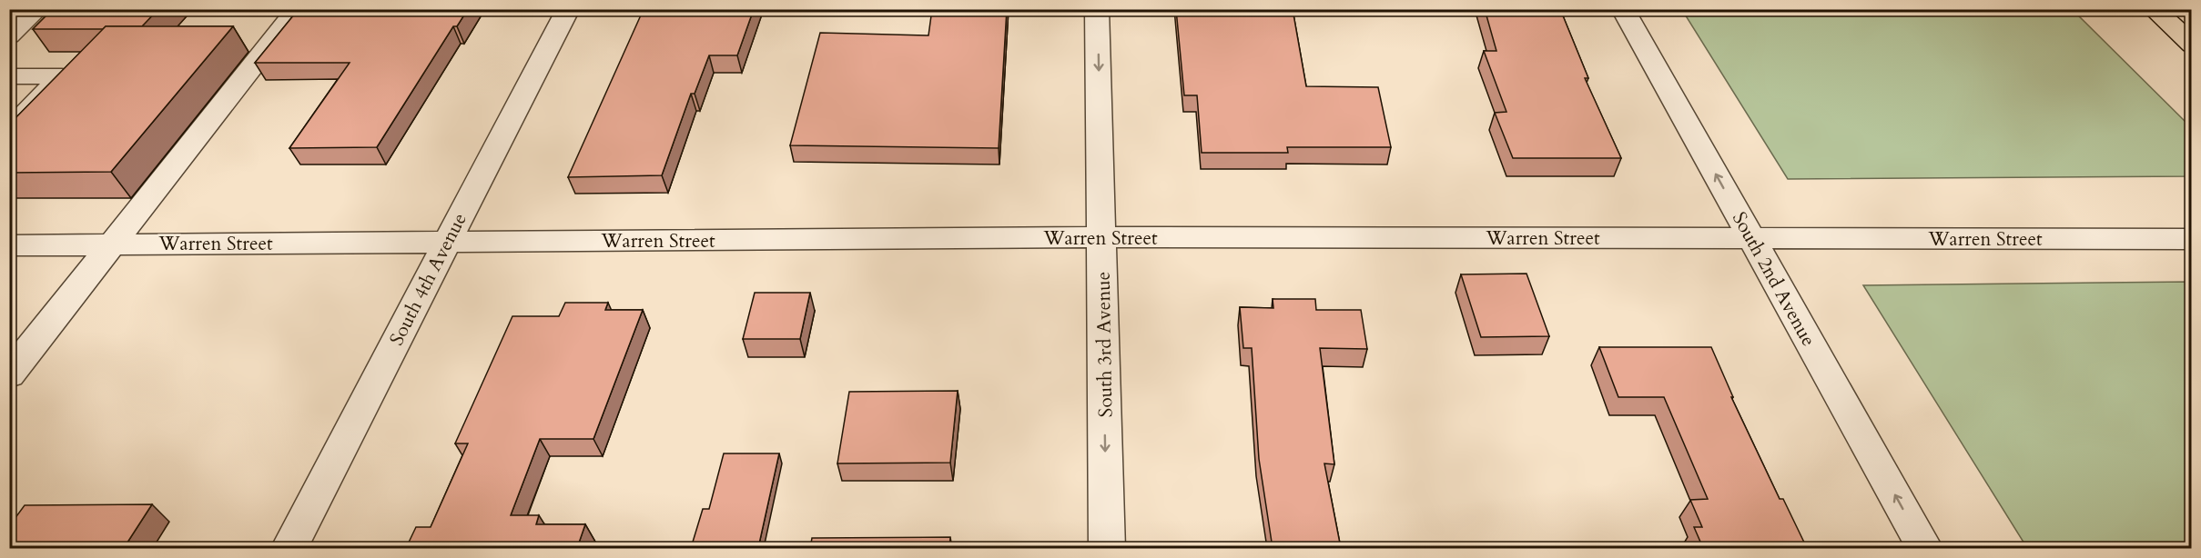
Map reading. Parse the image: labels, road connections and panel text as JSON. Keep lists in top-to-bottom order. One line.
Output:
{"streets":{"street":["Warren Street","South 4th Avenue","South 2nd Avenue","South 3rd Avenue"]},"crossings":[["Warren Street","South 4th Avenue"],["Warren Street","South 2nd Avenue"],["Warren Street","South 3rd Avenue"]],"one_way":["South 2nd Avenue","South 3rd Avenue"]}
